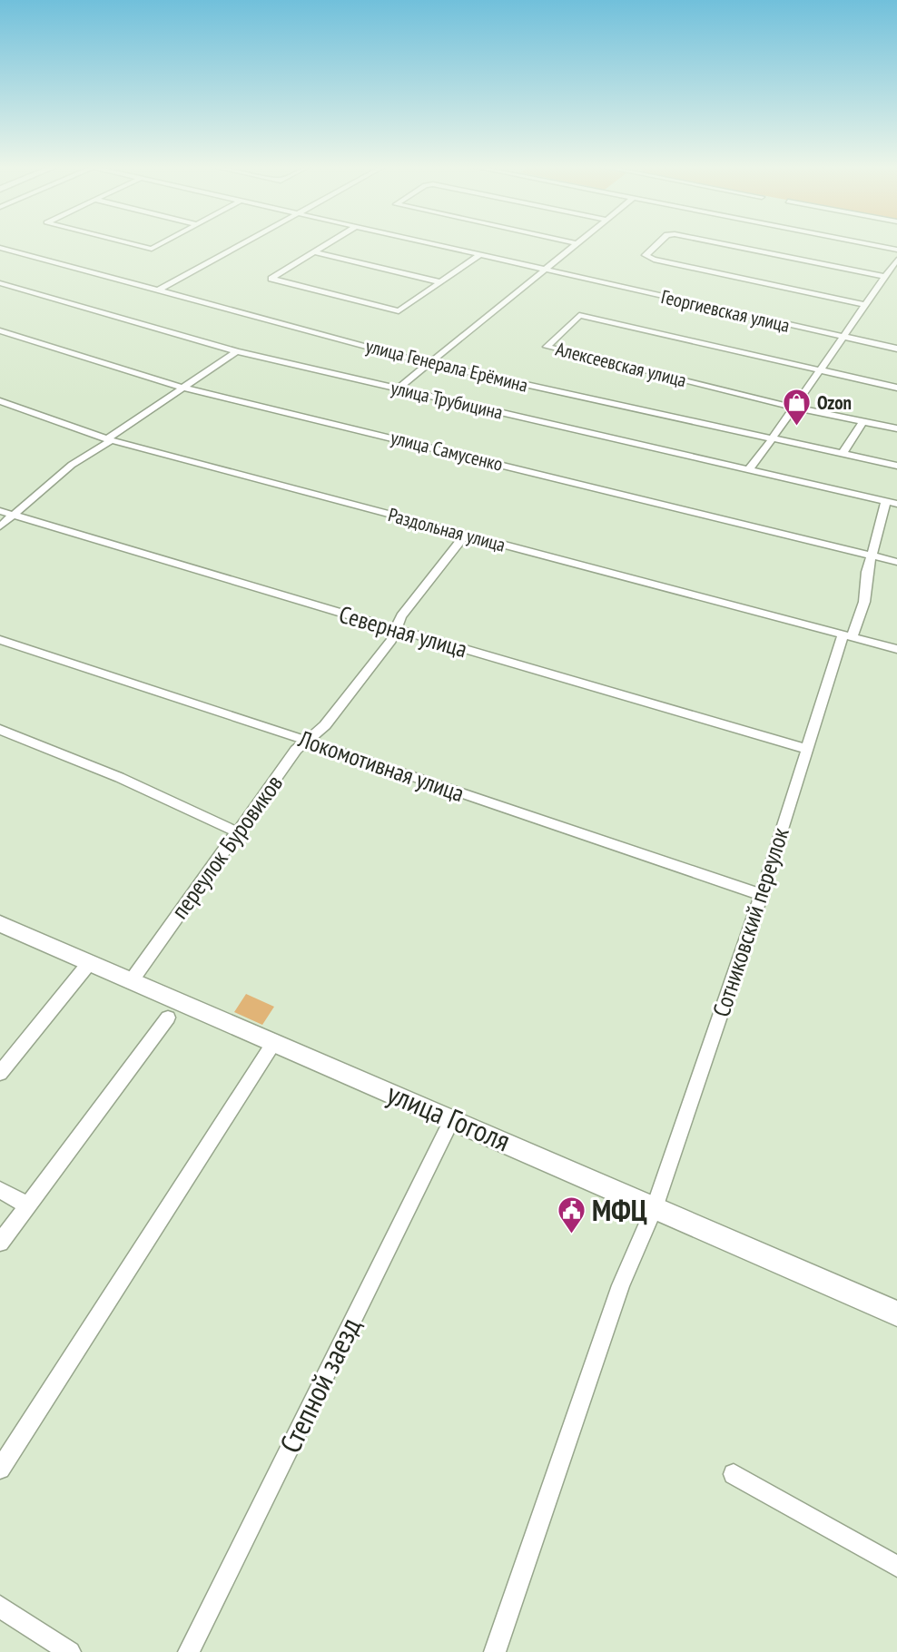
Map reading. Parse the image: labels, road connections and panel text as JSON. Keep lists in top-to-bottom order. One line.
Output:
{"streets":{"main road":["улица Гоголя"],"street":["Георгиевская улица","Алексеевская улица","улица Генерала Ерёмина","улица Трубицина","улица Самусенко","Раздольная улица","Северная улица","Локомотивная улица","переулок Буровиков","Сотниковский переулок","Степной заезд"]},"crossings":[["улица Трубицина","Сотниковский переулок"],["улица Самусенко","Сотниковский переулок"],["Раздольная улица","переулок Буровиков"],["Раздольная улица","Сотниковский переулок"],["Северная улица","переулок Буровиков"],["Северная улица","Сотниковский переулок"],["Локомотивная улица","переулок Буровиков"],["Локомотивная улица","Сотниковский переулок"],["переулок Буровиков","улица Гоголя"],["Сотниковский переулок","улица Гоголя"],["улица Гоголя","Степной заезд"]],"places":{"shop":["Ozon"],"public building":["МФЦ"]}}
